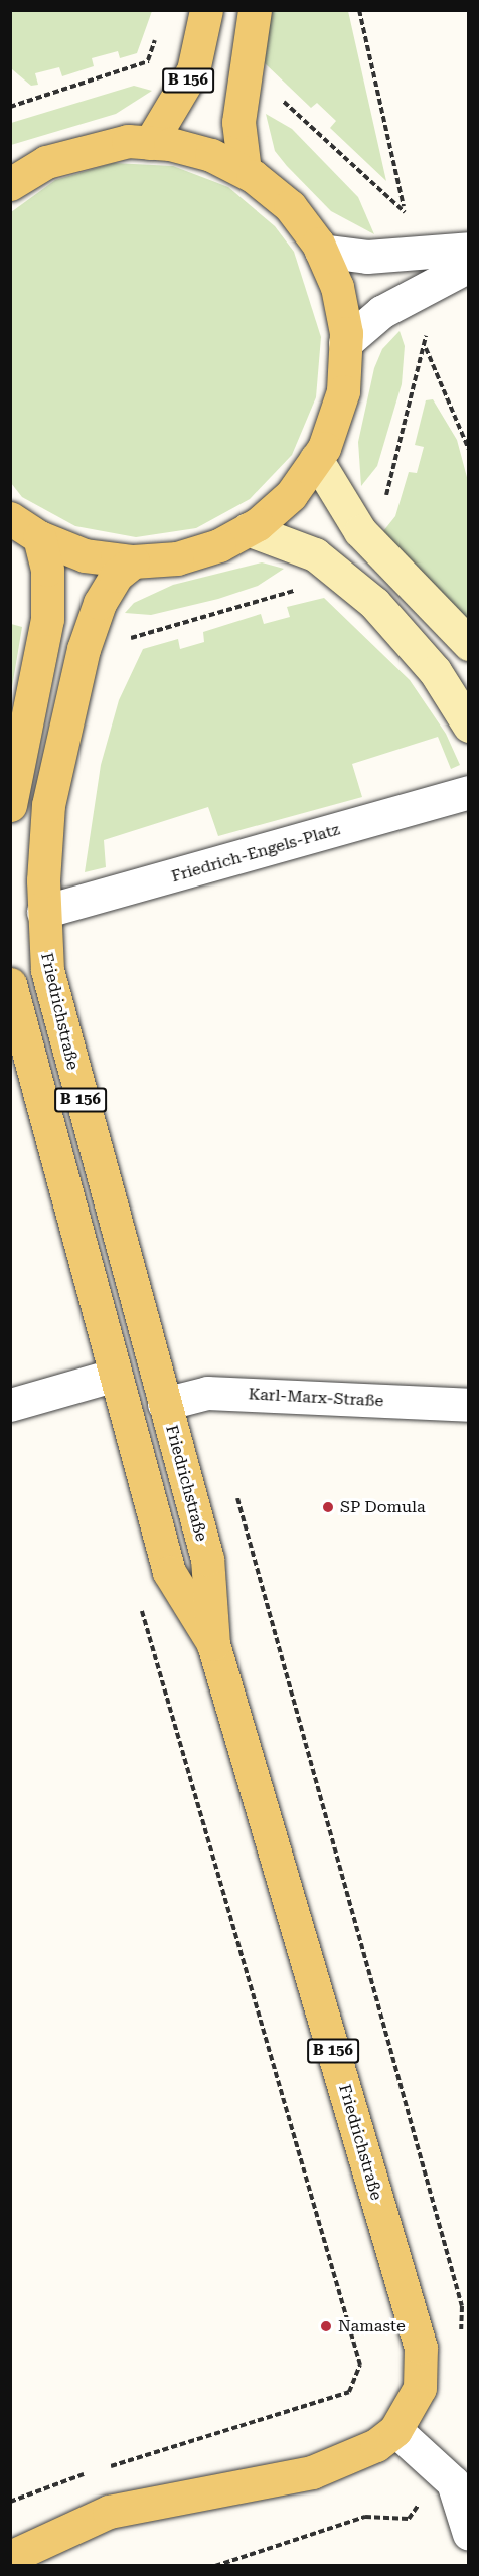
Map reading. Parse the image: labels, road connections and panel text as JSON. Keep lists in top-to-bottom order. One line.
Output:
{"streets":{"main road":["B 156","Friedrichstraße"],"street":["Friedrich-Engels-Platz","Karl-Marx-Straße"]},"crossings":[["Friedrich-Engels-Platz","Friedrichstraße"],["Friedrichstraße","Karl-Marx-Straße"]],"places":["SP Domula","Namaste"]}
